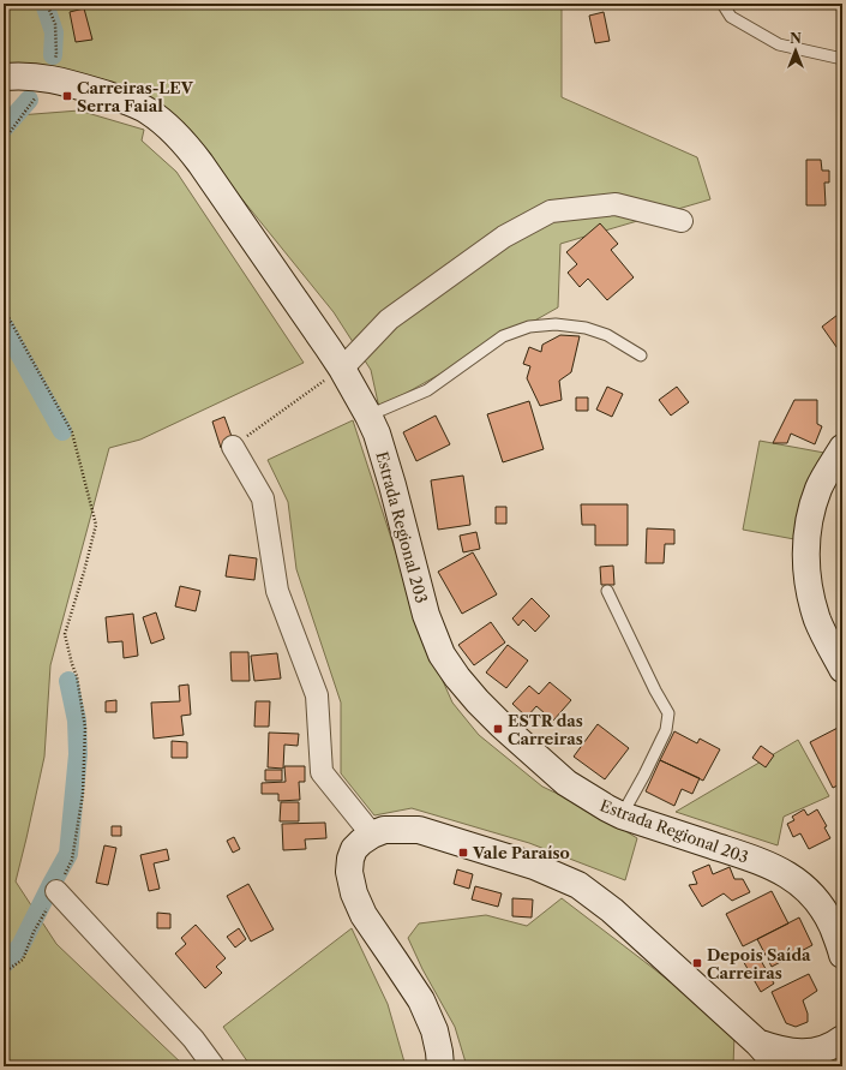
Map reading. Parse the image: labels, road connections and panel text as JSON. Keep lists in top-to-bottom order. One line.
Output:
{"streets":{"main road":["Estrada Regional 203"]},"places":{"transit":["Carreiras-LEV Serra Faial","ESTR das Carreiras","Vale Paraíso","Depois Saída Carreiras"]},"north":"top"}
